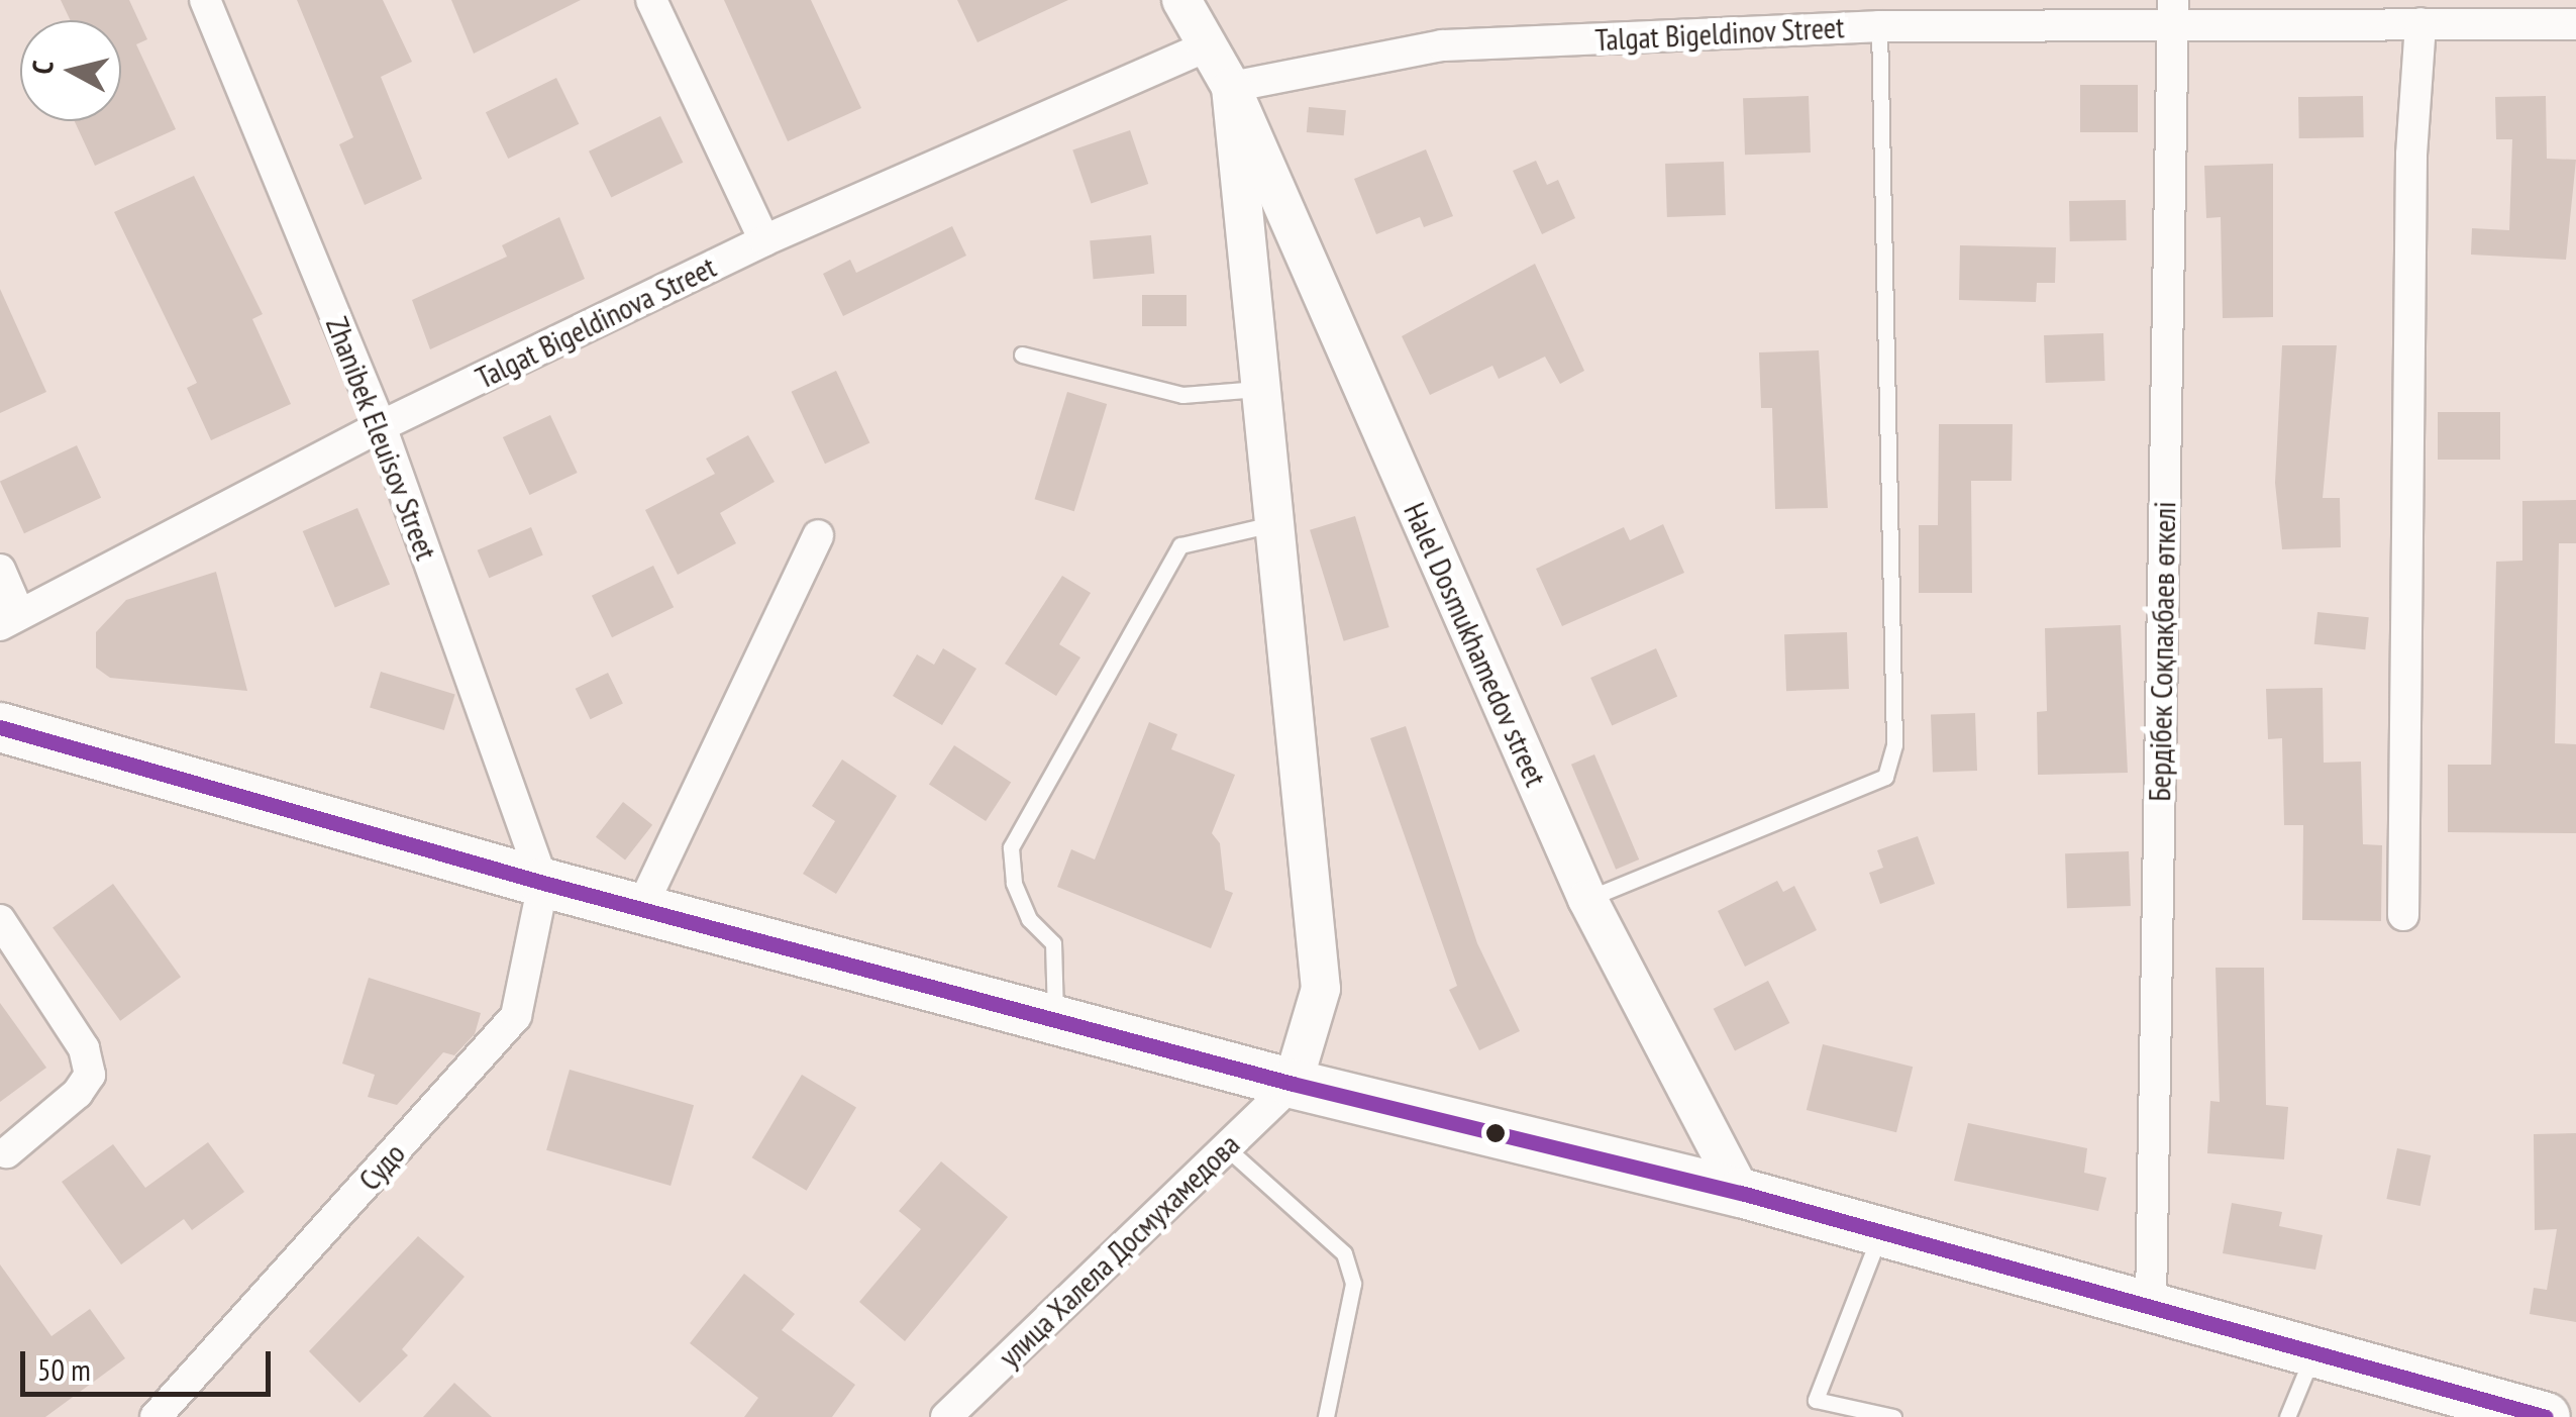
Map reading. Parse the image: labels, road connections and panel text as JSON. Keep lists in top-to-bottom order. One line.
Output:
{"streets":{"street":["Talgat Bigeldinov Street","Talgat Bigeldinova Street","Zhanibek Eleuisov Street","Halel Dosmukhamedov street","Бердібек Соқпақбаев өткелі","Судо","улица Халела Досмухамедова"]},"crossings":[["Talgat Bigeldinov Street","Halel Dosmukhamedov street"],["Talgat Bigeldinov Street","Бердібек Соқпақбаев өткелі"],["Talgat Bigeldinova Street","Zhanibek Eleuisov Street"],["Talgat Bigeldinova Street","Halel Dosmukhamedov street"],["Zhanibek Eleuisov Street","Судо"],["Halel Dosmukhamedov street","улица Халела Досмухамедова"]],"scale_bar":"50 m","north":"left"}
